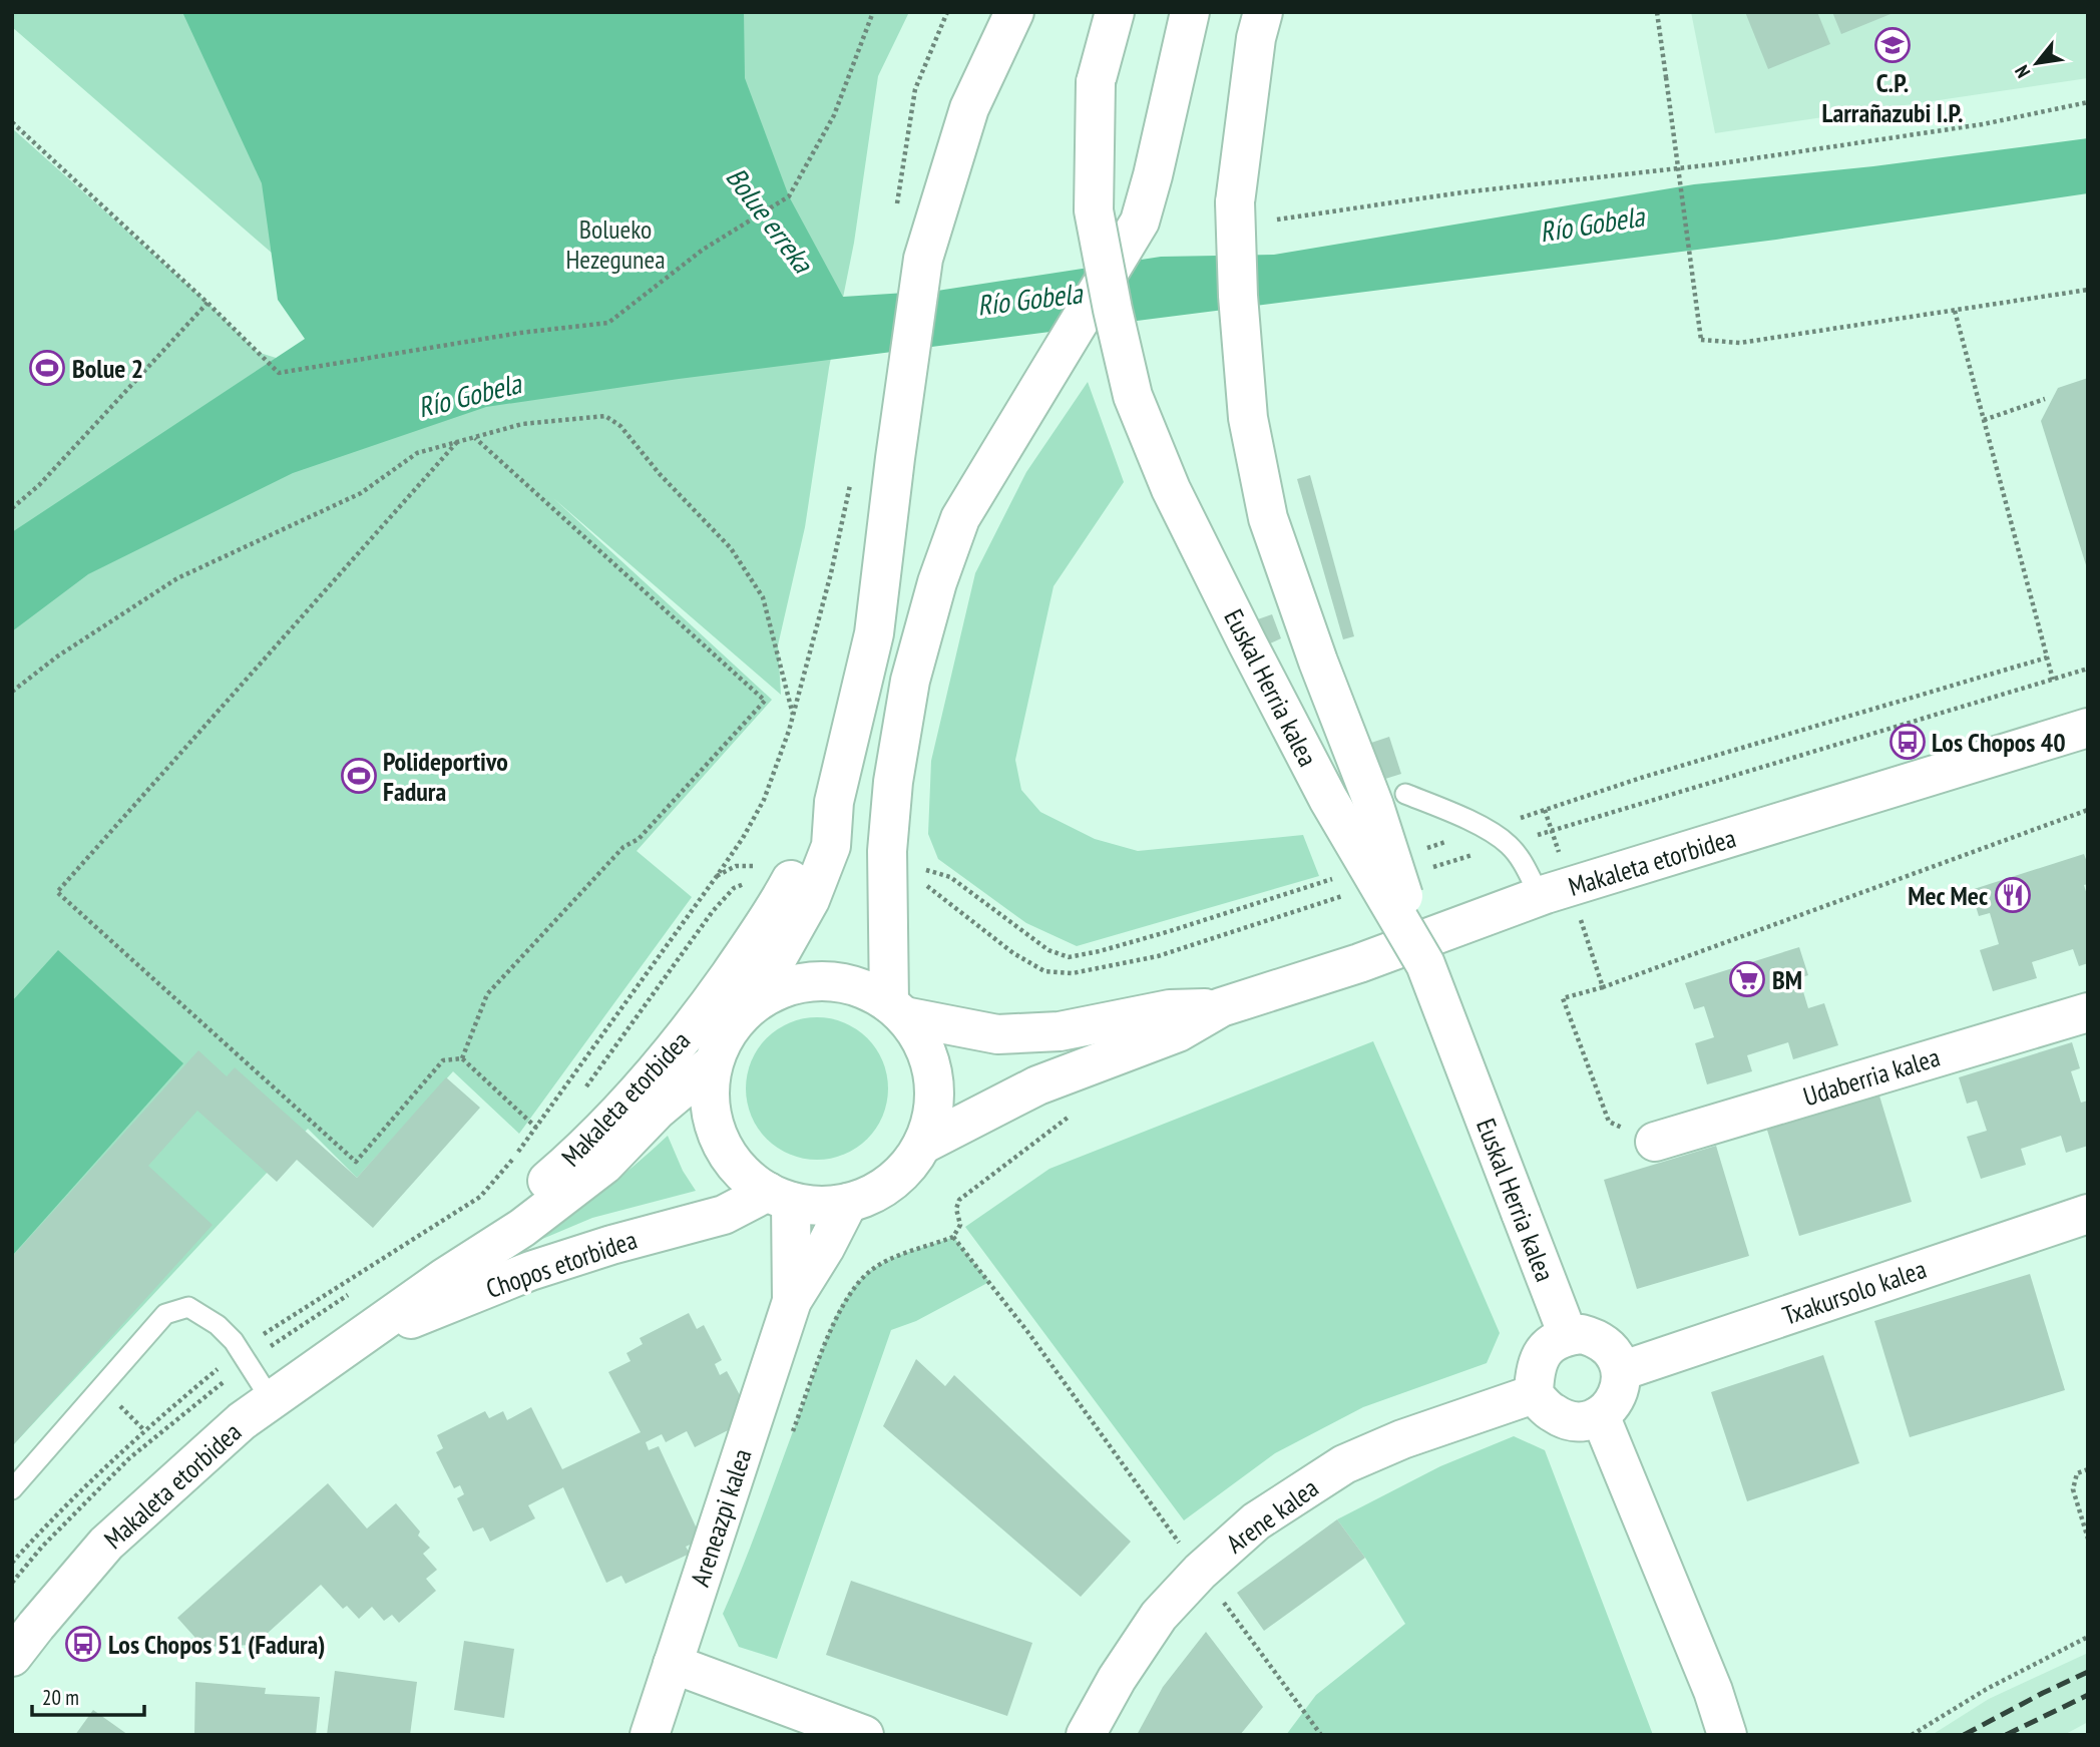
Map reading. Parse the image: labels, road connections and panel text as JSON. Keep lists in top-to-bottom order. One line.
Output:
{"streets":{"street":["Euskal Herria kalea","Makaleta etorbidea","Udaberria kalea","Chopos etorbidea","Txakursolo kalea","Arene kalea","Areneazpi kalea"]},"crossings":[["Euskal Herria kalea","Txakursolo kalea"],["Euskal Herria kalea","Arene kalea"],["Makaleta etorbidea","Chopos etorbidea"],["Makaleta etorbidea","Areneazpi kalea"],["Chopos etorbidea","Areneazpi kalea"],["Txakursolo kalea","Arene kalea"]],"water":["Bolue erreka","Río Gobela"],"parks":["Bolueko Hezegunea"],"places":{"school or university":["C.P. Larrañazubi I.P."],"sports":["Bolue 2","Polideportivo Fadura"],"bus stop":["Los Chopos 40","Los Chopos 51 (Fadura)"],"restaurant":["Mec Mec"],"supermarket":["BM"]},"scale_bar":"20 m","north":"bottom left"}
